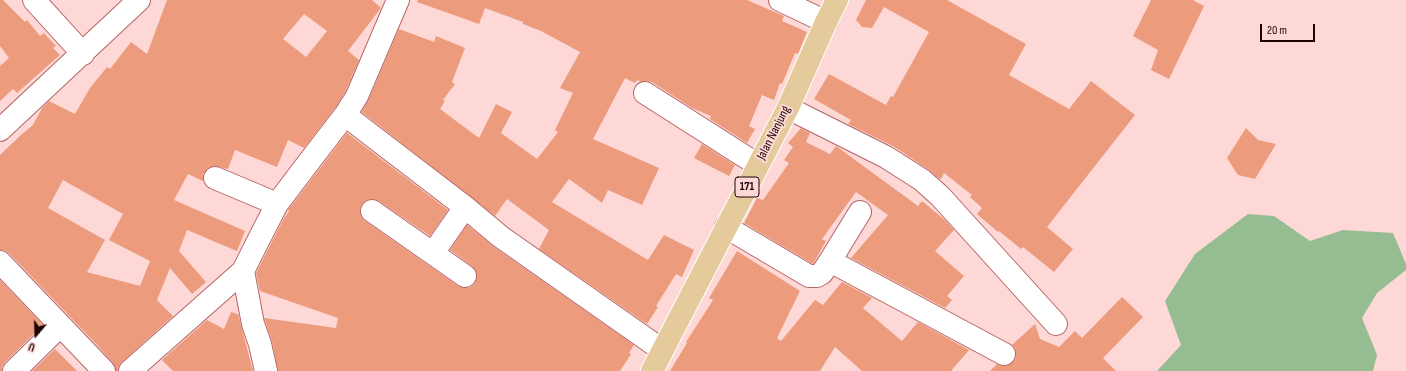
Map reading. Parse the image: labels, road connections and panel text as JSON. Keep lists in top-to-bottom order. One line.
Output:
{"streets":{"main road":["Jalan Nanjung","171"]},"scale_bar":"20 m","north":"bottom"}
